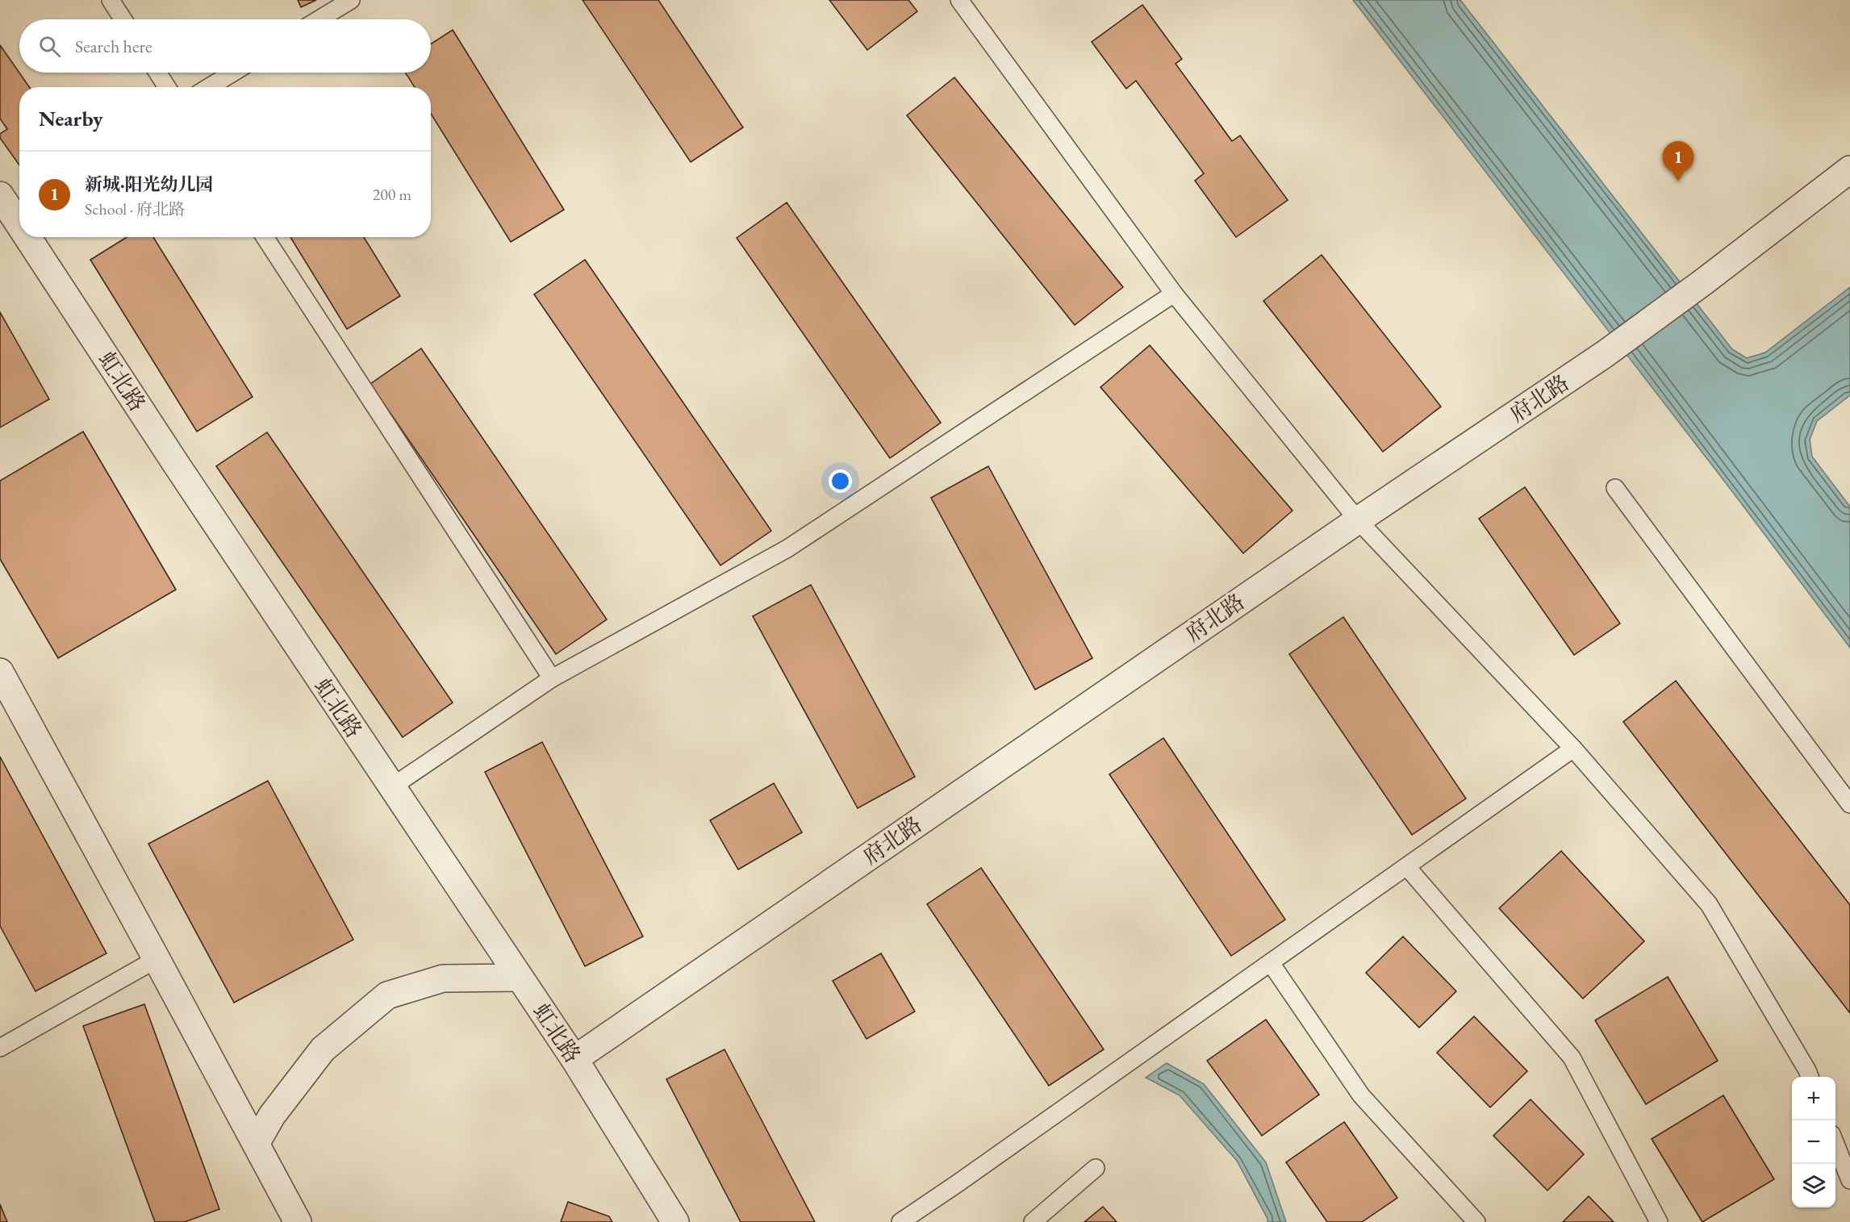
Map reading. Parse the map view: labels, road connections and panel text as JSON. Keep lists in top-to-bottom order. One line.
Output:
{"streets":{"street":["虹北路","府北路"]},"crossings":[["虹北路","府北路"]],"page":{"search":"Search here","heading":"Nearby","pins":"1","list":[{"mark":"1","name":"新城·阳光幼儿园","note":"School · 府北路","value":"200 m"}],"map_buttons":["+","−"]}}
